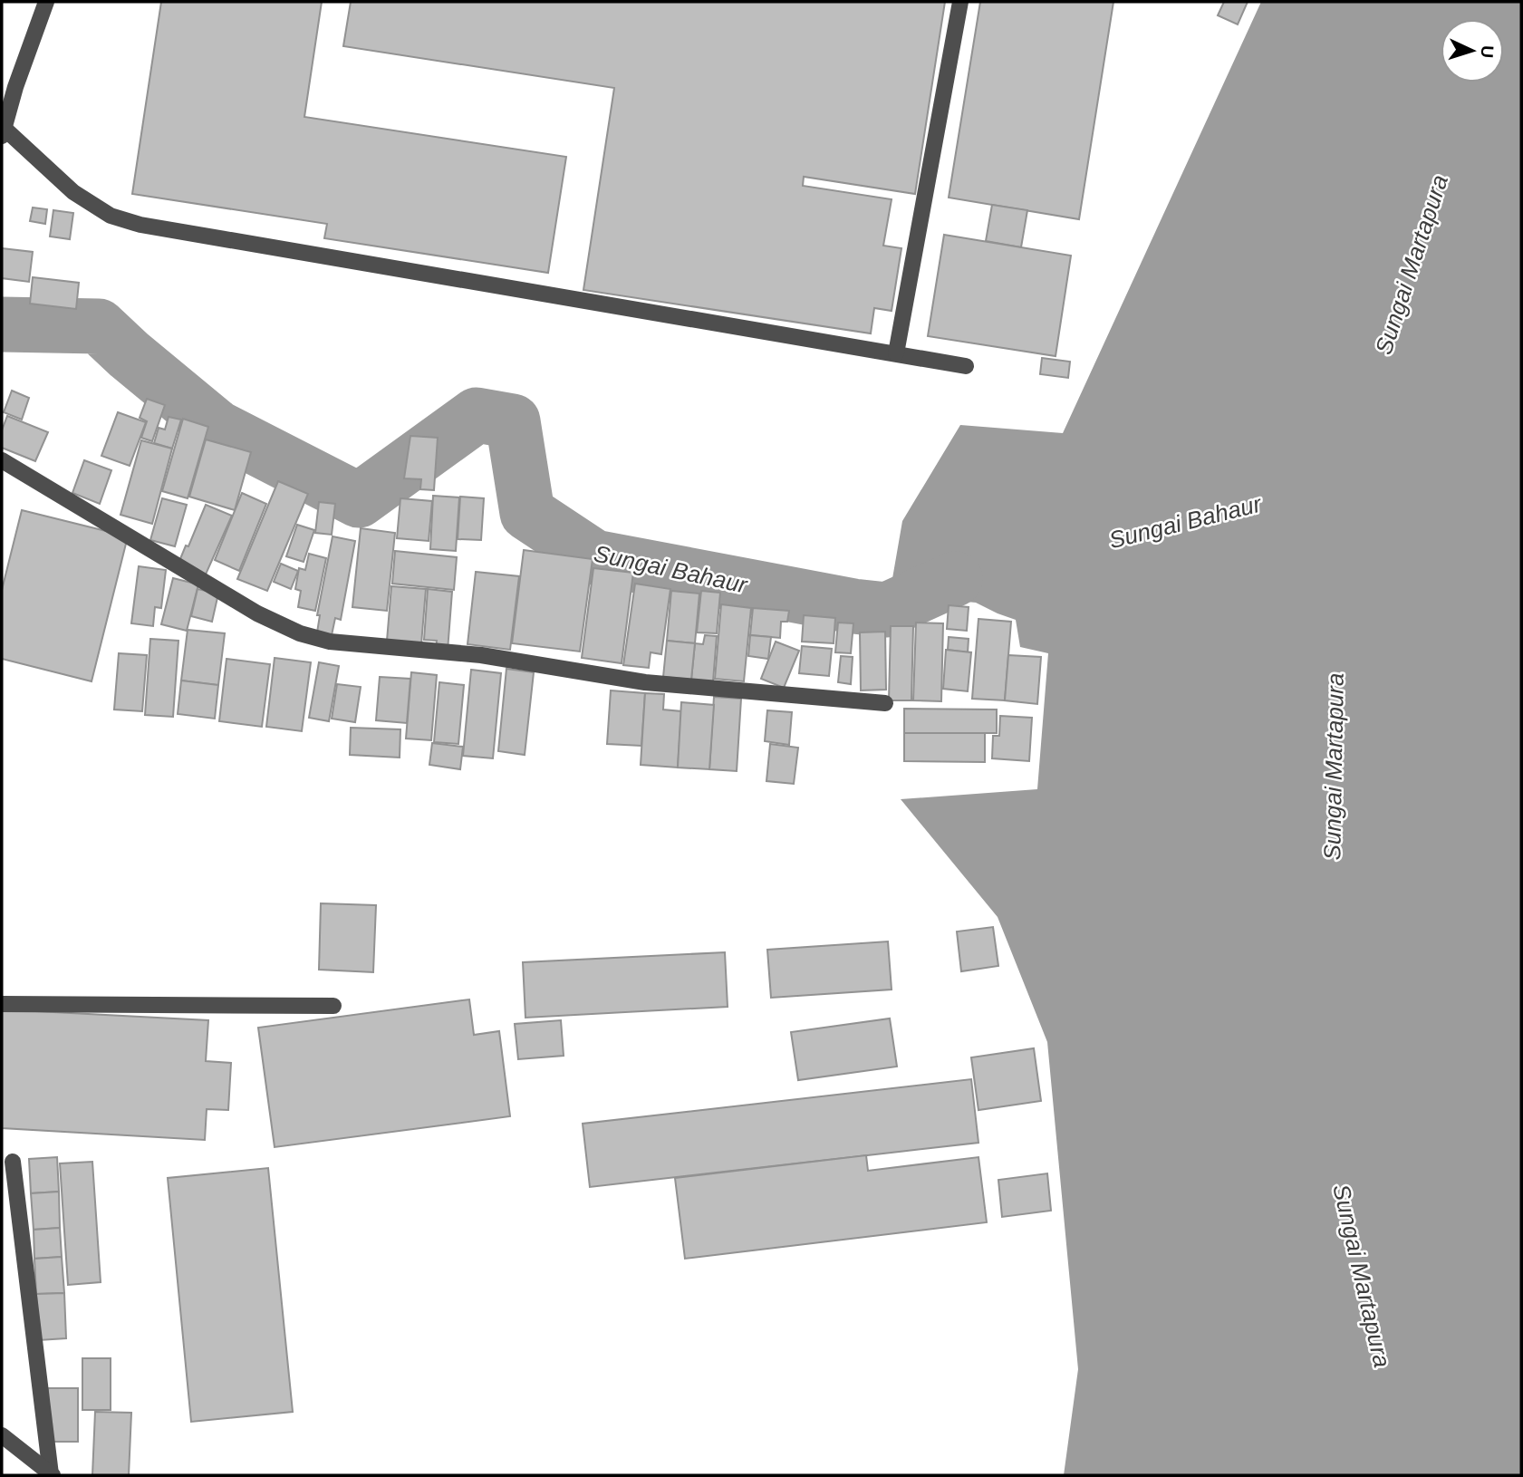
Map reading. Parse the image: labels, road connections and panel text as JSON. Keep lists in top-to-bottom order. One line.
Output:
{"water":["Sungai Martapura","Sungai Bahaur"],"north":"right"}
